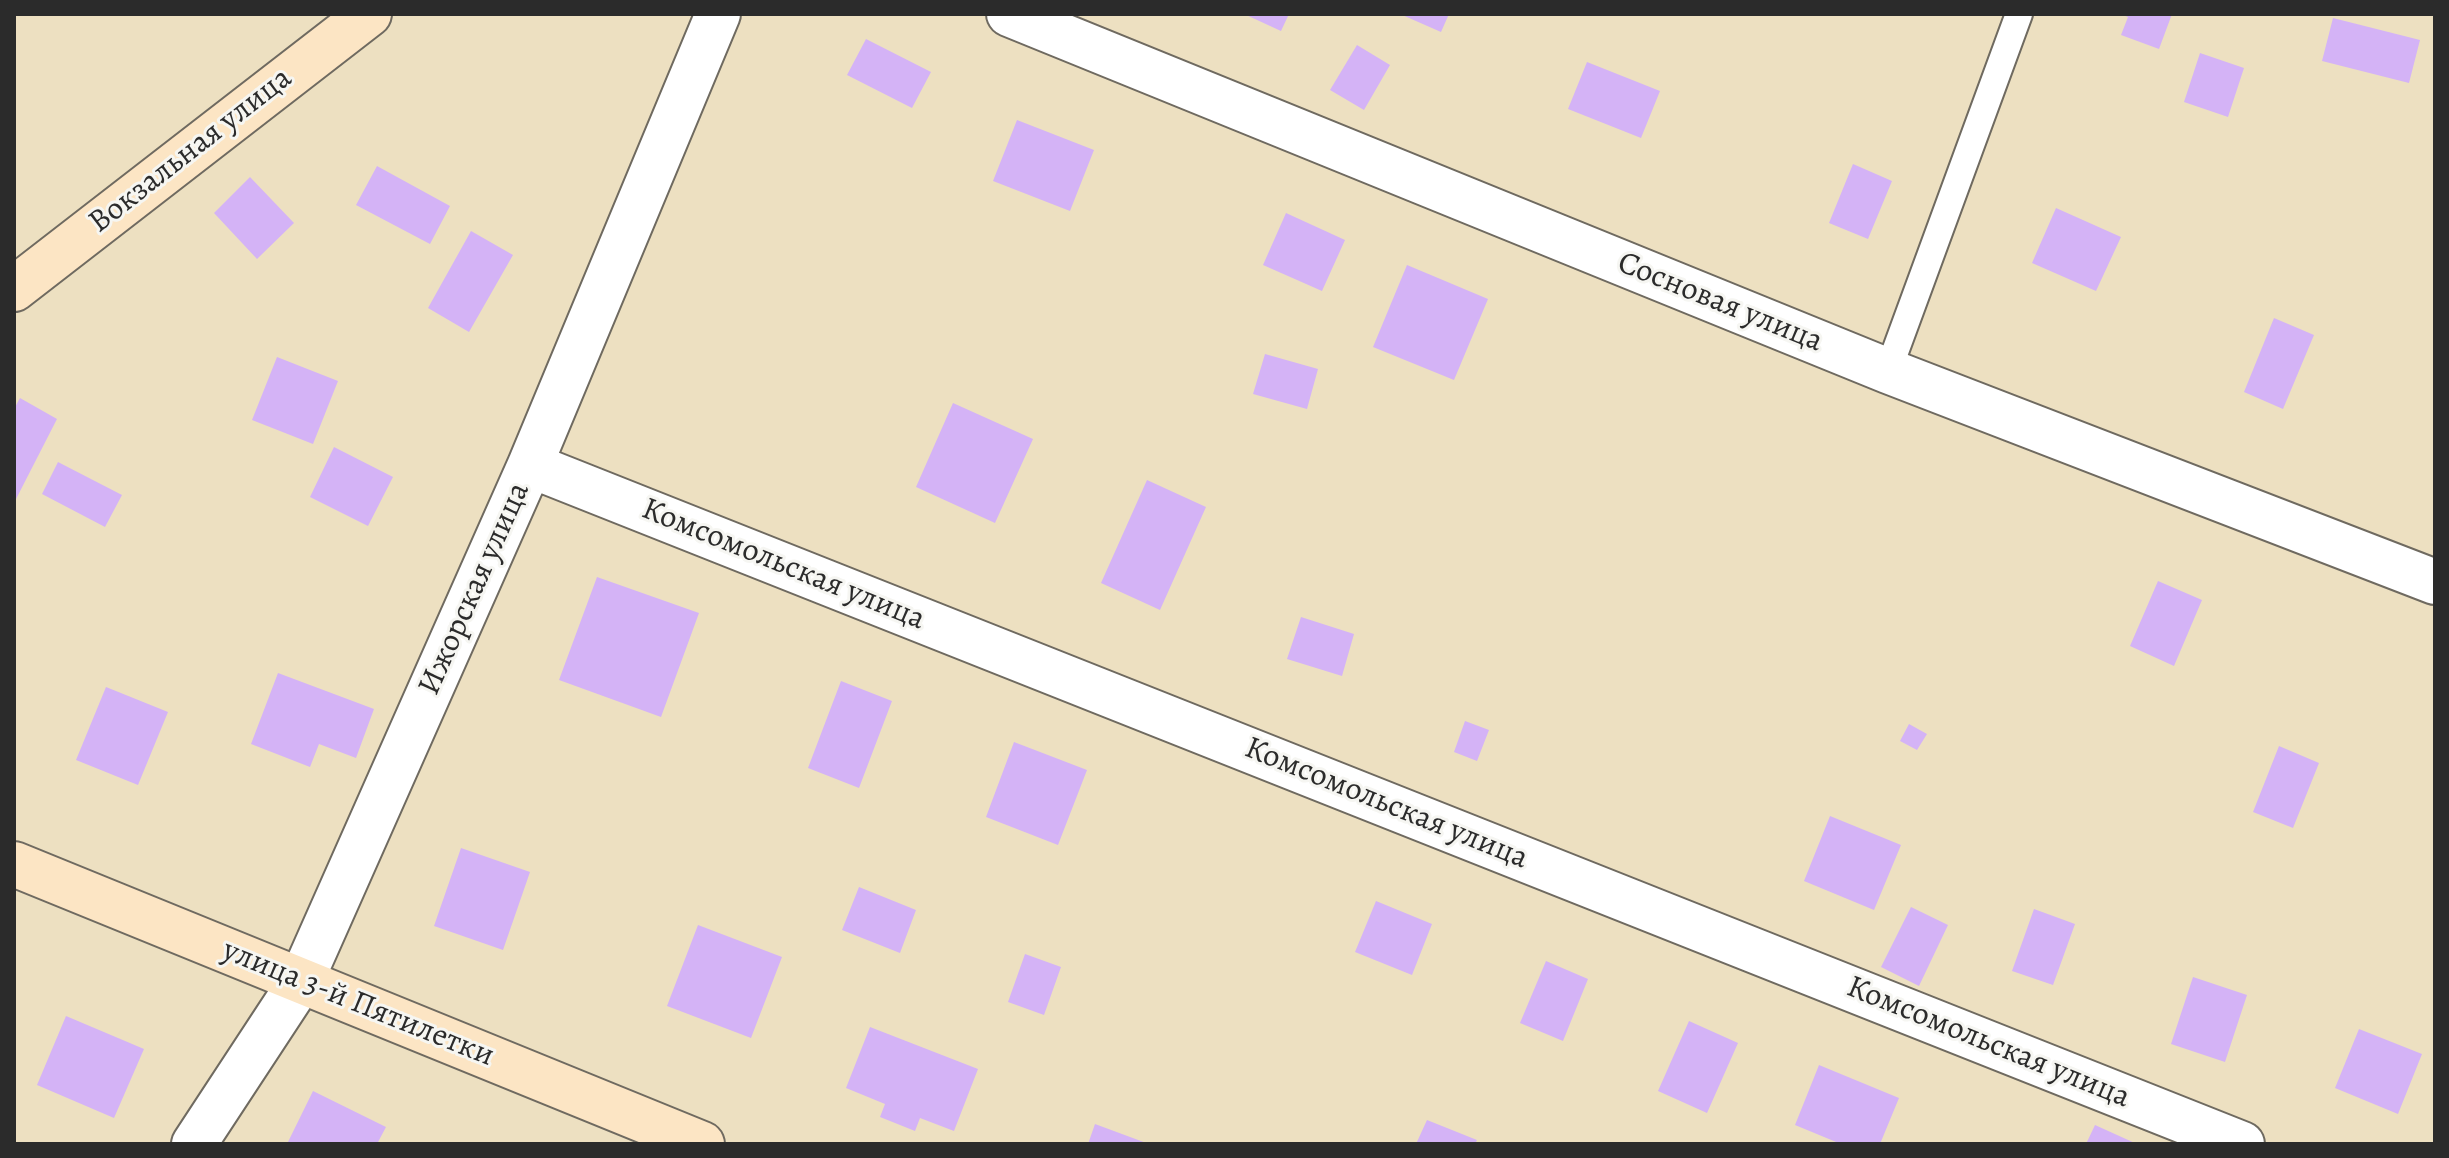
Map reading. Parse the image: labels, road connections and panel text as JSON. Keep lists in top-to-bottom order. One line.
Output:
{"streets":{"street":["Вокзальная улица","Сосновая улица","Комсомольская улица","Ижорская улица","улица 3-й Пятилетки"]},"crossings":[["Комсомольская улица","Ижорская улица"],["Ижорская улица","улица 3-й Пятилетки"]]}
